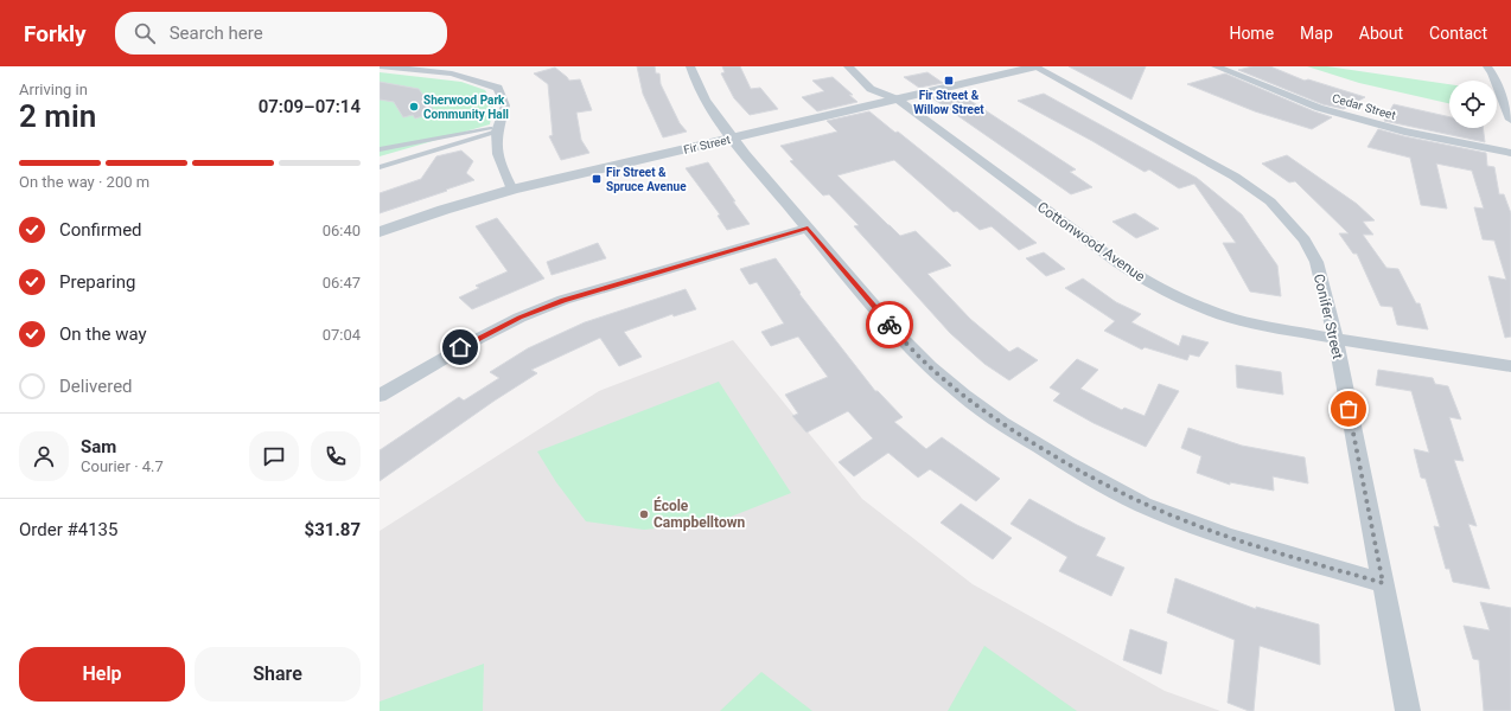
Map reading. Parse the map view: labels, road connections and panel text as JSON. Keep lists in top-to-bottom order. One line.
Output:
{"streets":{"street":["Cedar Street","Fir Street","Cottonwood Avenue","Conifer Street"]},"crossings":[["Fir Street","Cottonwood Avenue"],["Fir Street","Conifer Street"],["Cottonwood Avenue","Conifer Street"]],"places":{"transit":["Fir Street & Willow Street","Fir Street & Spruce Avenue"],"other":["Sherwood Park Community Hall","École Campbelltown"]},"page":{"header":"Forkly","search":"Search here","nav":["Home","Map","About","Contact"],"heading":["2 min","Arriving in","07:09–07:14"],"panel":["Sam","Courier · 4.7","Order #4135","$31.87"],"bar":"On the way · 200 m","list":[["Confirmed","06:40"],["Preparing","06:47"],["On the way","07:04"],"Delivered"],"buttons":["Help","Share"]}}
